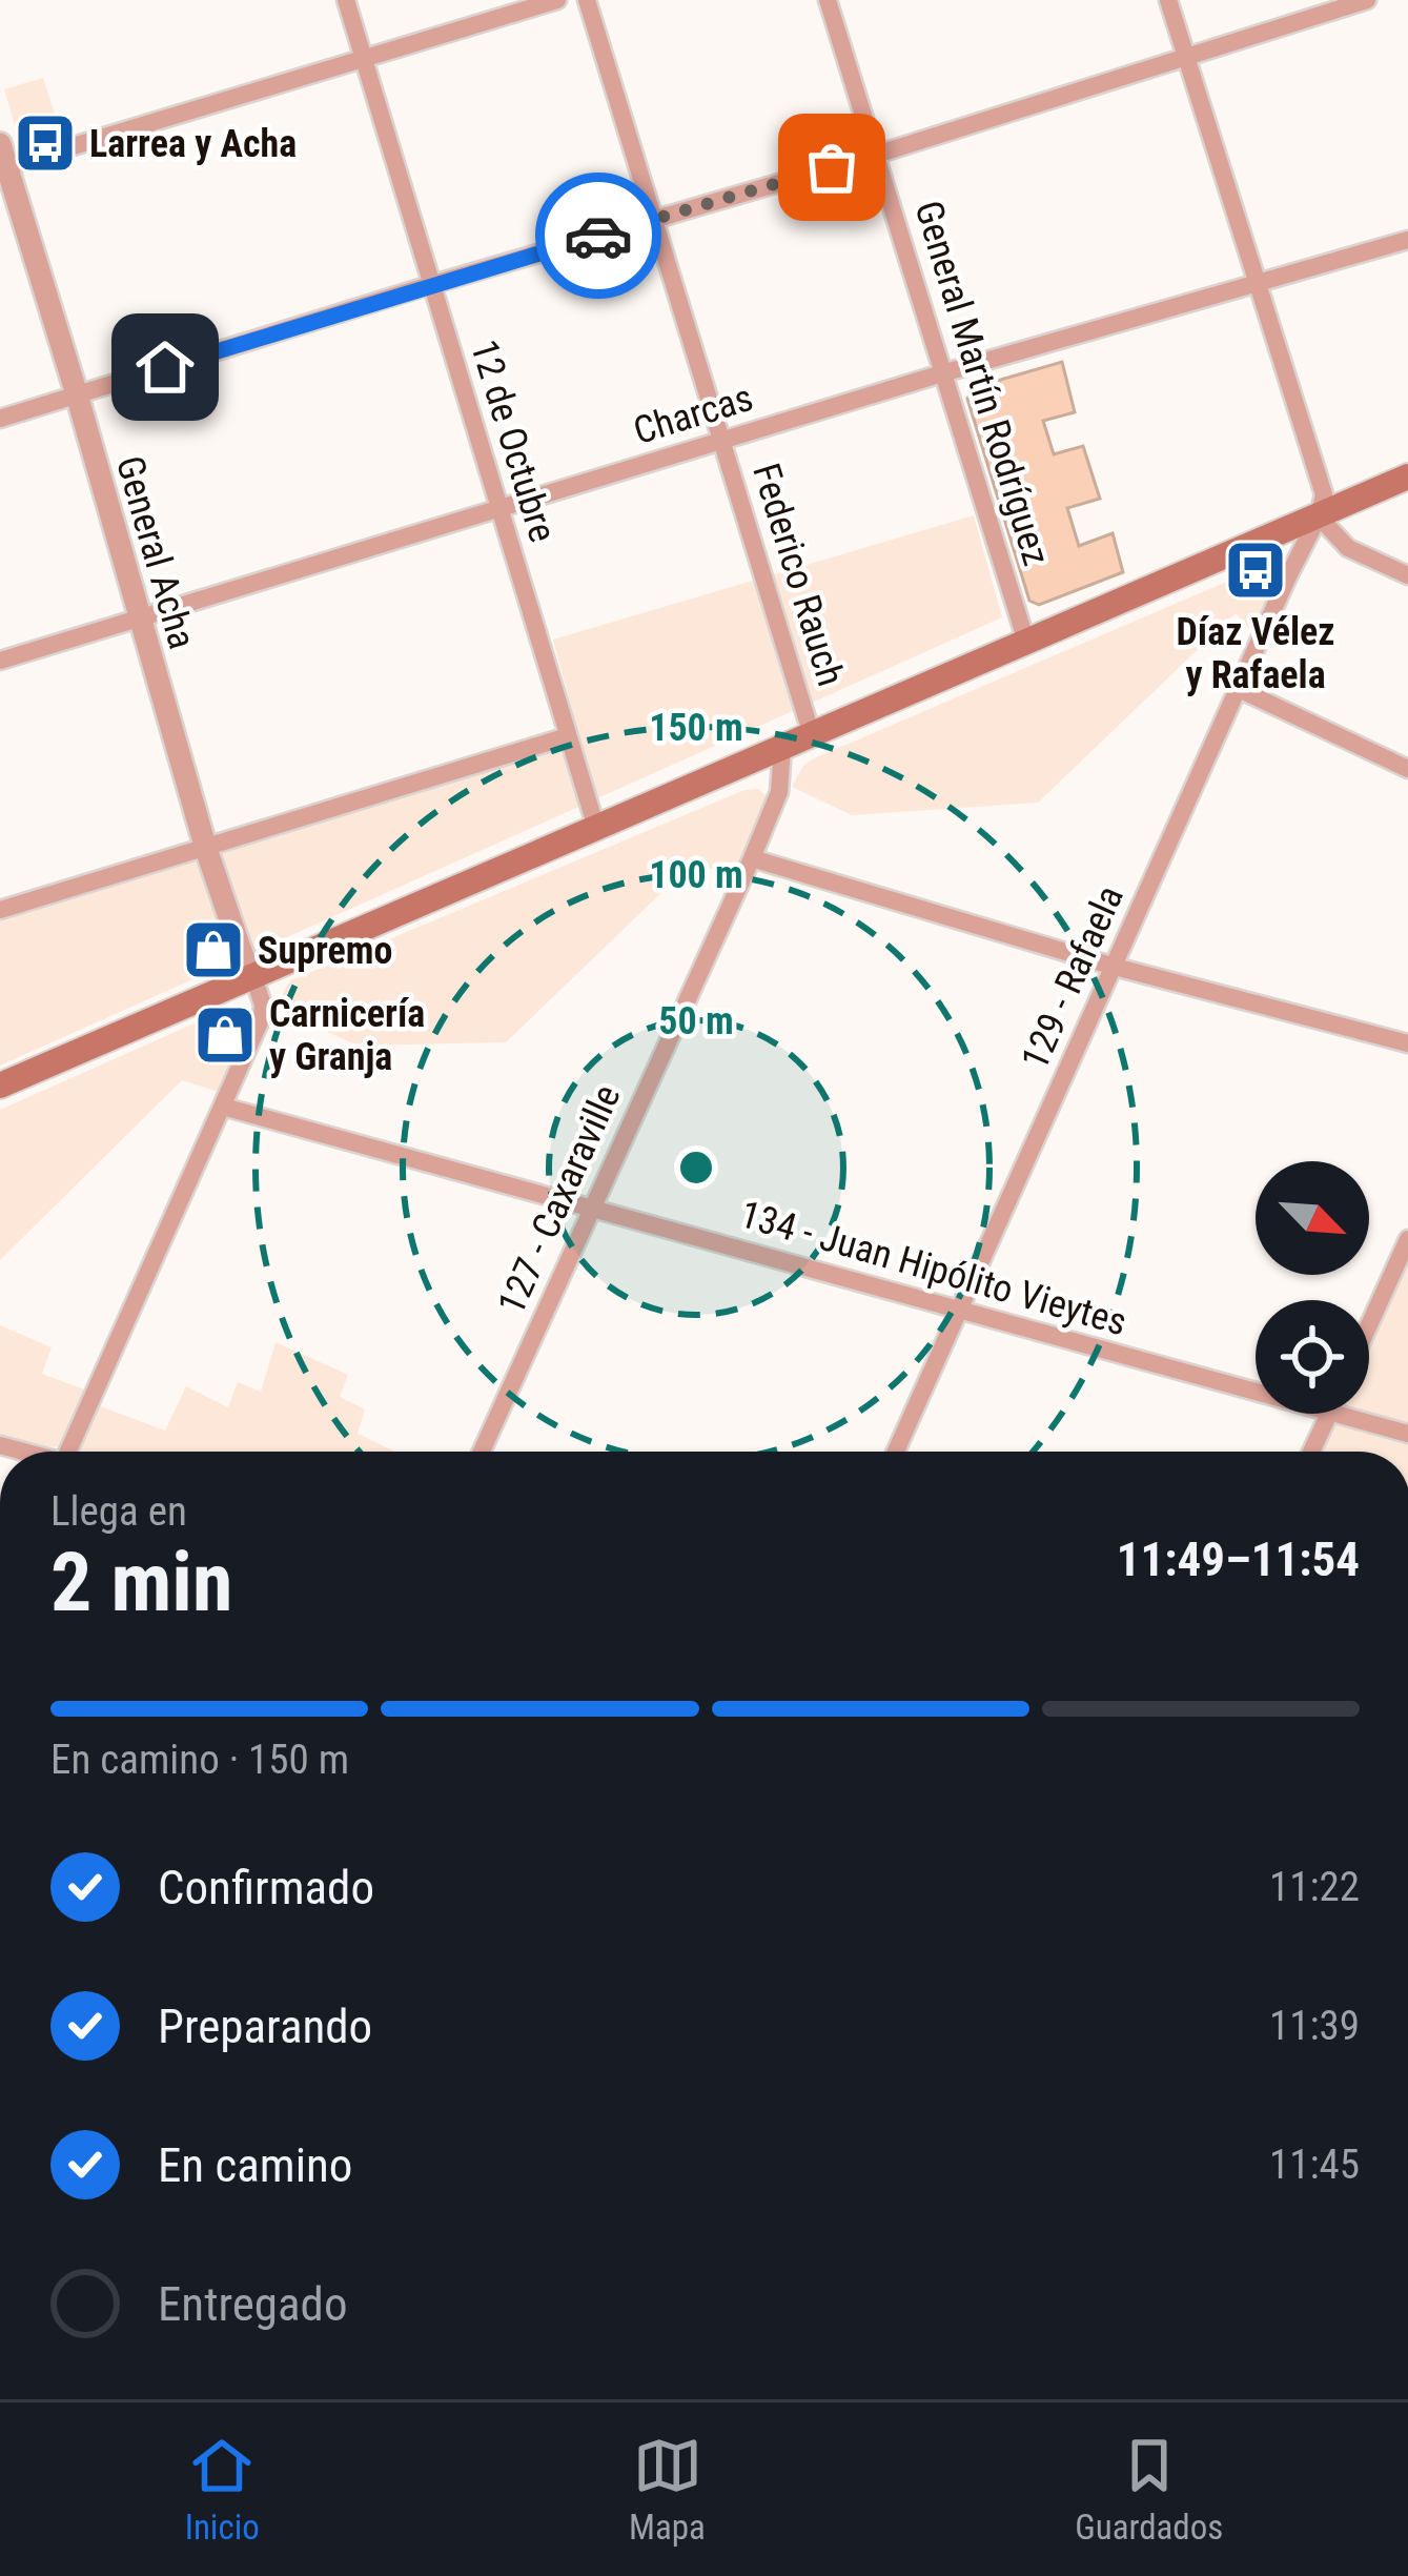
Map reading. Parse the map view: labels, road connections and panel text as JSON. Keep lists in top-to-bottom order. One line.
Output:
{"streets":{"street":["General Martín Rodríguez","Charcas","12 de Octubre","General Acha","Federico Rauch","129 - Rafaela","127 - Caxaraville","134 - Juan Hipólito Vieytes"]},"crossings":[["General Martín Rodríguez","Charcas"],["Charcas","12 de Octubre"],["Charcas","General Acha"],["Charcas","Federico Rauch"],["129 - Rafaela","134 - Juan Hipólito Vieytes"],["127 - Caxaraville","134 - Juan Hipólito Vieytes"]],"places":{"bus stop":["Larrea y Acha","Díaz Vélez y Rafaela"],"shop":["Supremo","Carnicería y Granja"]},"north":"bottom right","page":{"heading":["2 min","Llega en","11:49–11:54"],"bar":"En camino · 150 m","list":[["Confirmado","11:22"],["Preparando","11:39"],["En camino","11:45"],"Entregado"],"tabs":["Inicio","Mapa","Guardados"]},"rings":["150 m","100 m","50 m"]}
